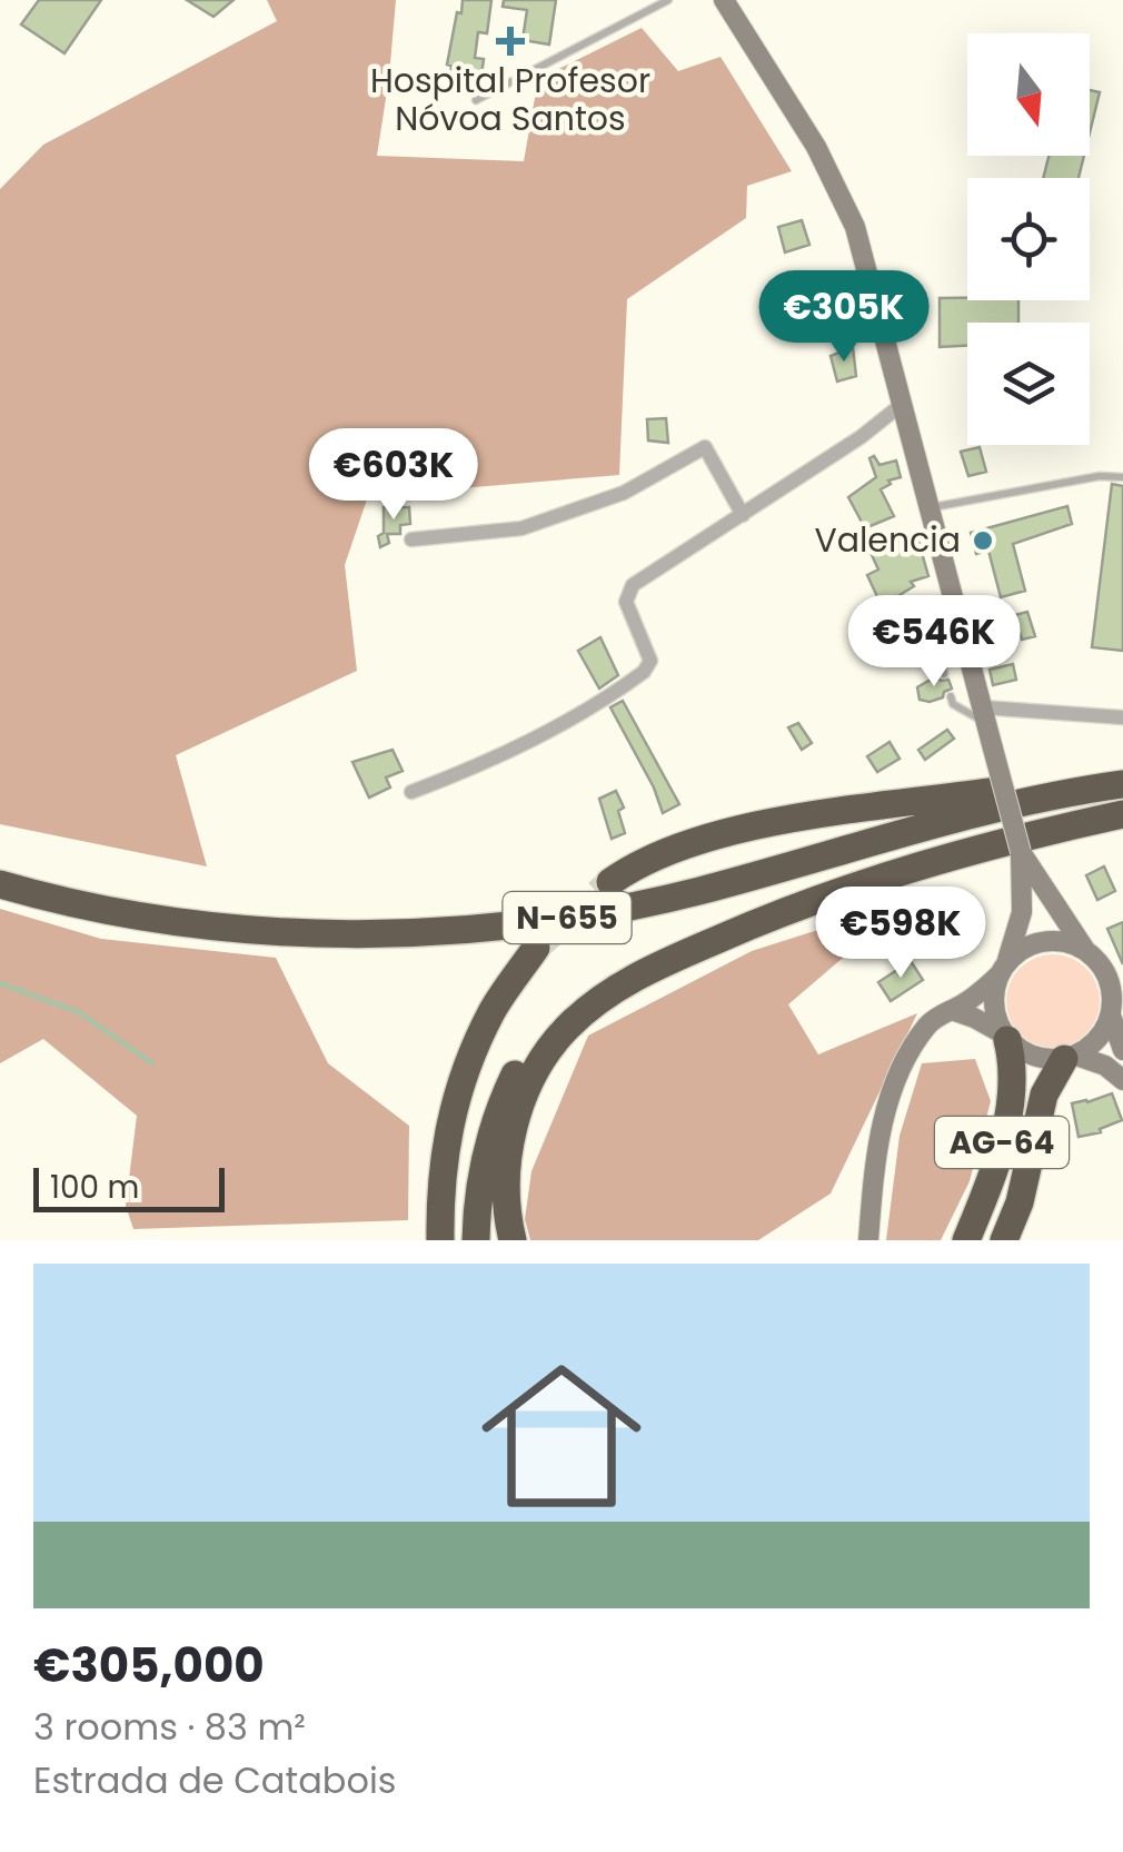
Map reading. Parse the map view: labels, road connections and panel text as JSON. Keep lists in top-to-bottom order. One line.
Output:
{"streets":{"highway":["N-655","AG-64"]},"places":{"health":["Hospital Profesor Nóvoa Santos"],"other":["Valencia"]},"scale_bar":"100 m","north":"bottom","page":{"price":["€305K","€603K","€546K","€598K"],"scale":"100 m","list":[{"name":"€305,000","note":"3 rooms · 83 m² · Estrada de Catabois"}]}}
